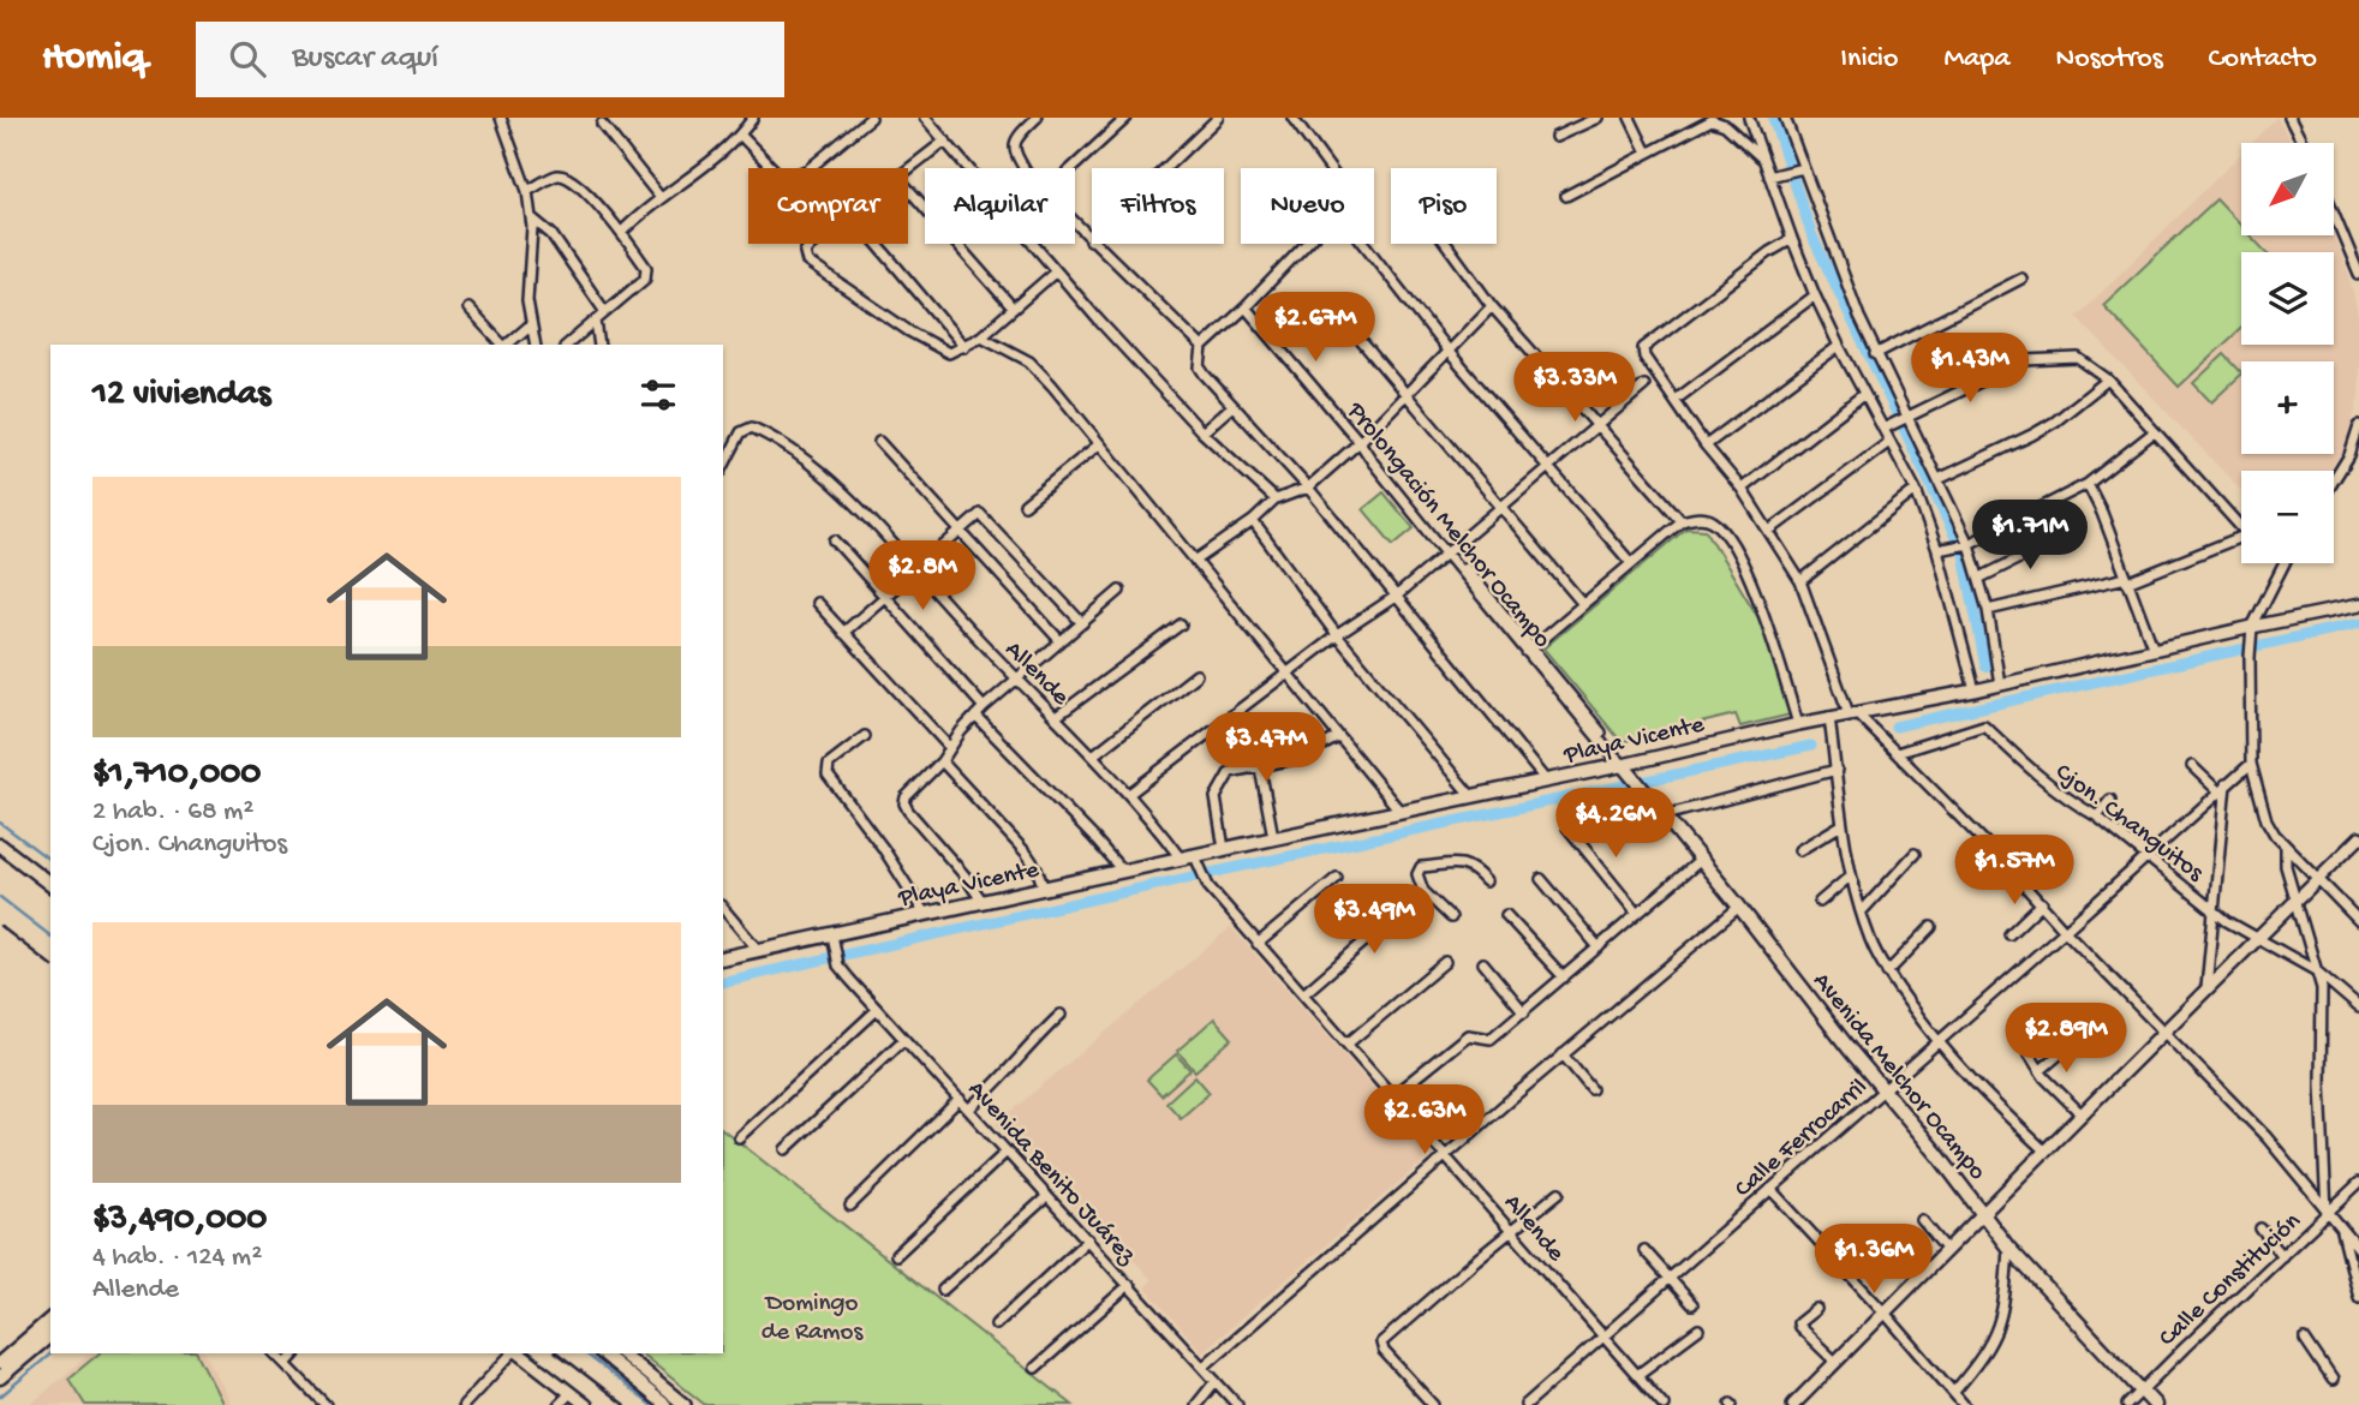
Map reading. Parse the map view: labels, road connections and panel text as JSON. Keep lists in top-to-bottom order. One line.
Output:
{"streets":{"main road":["Playa Vicente","Avenida Melchor Ocampo"],"street":["Prolongación Melchor Ocampo","Allende","Cjon. Changuitos","Calle Ferrocarril","Avenida Benito Juárez","Calle Constitución"]},"crossings":[["Prolongación Melchor Ocampo","Playa Vicente"],["Prolongación Melchor Ocampo","Avenida Melchor Ocampo"],["Allende","Playa Vicente"],["Allende","Calle Ferrocarril"],["Playa Vicente","Avenida Melchor Ocampo"],["Playa Vicente","Avenida Benito Juárez"],["Cjon. Changuitos","Calle Ferrocarril"],["Avenida Melchor Ocampo","Calle Ferrocarril"],["Avenida Melchor Ocampo","Calle Constitución"]],"parks":["Domingo de Ramos"],"north":"bottom left","page":{"header":"Homiq","search":"Buscar aquí","nav":["Inicio","Mapa","Nosotros","Contacto"],"map_buttons":["+","−"],"chip":["Comprar","Alquilar","Filtros","Nuevo","Piso"],"price":["$2.67M","$1.43M","$3.33M","$1.71M","$2.8M","$3.47M","$4.26M","$1.57M","$3.49M","$2.89M","$2.63M","$1.36M"],"heading":"12 viviendas","list":[{"name":"$1,710,000","note":"2 hab. · 68 m² · Cjon. Changuitos"},{"name":"$3,490,000","note":"4 hab. · 124 m² · Allende"}]}}
